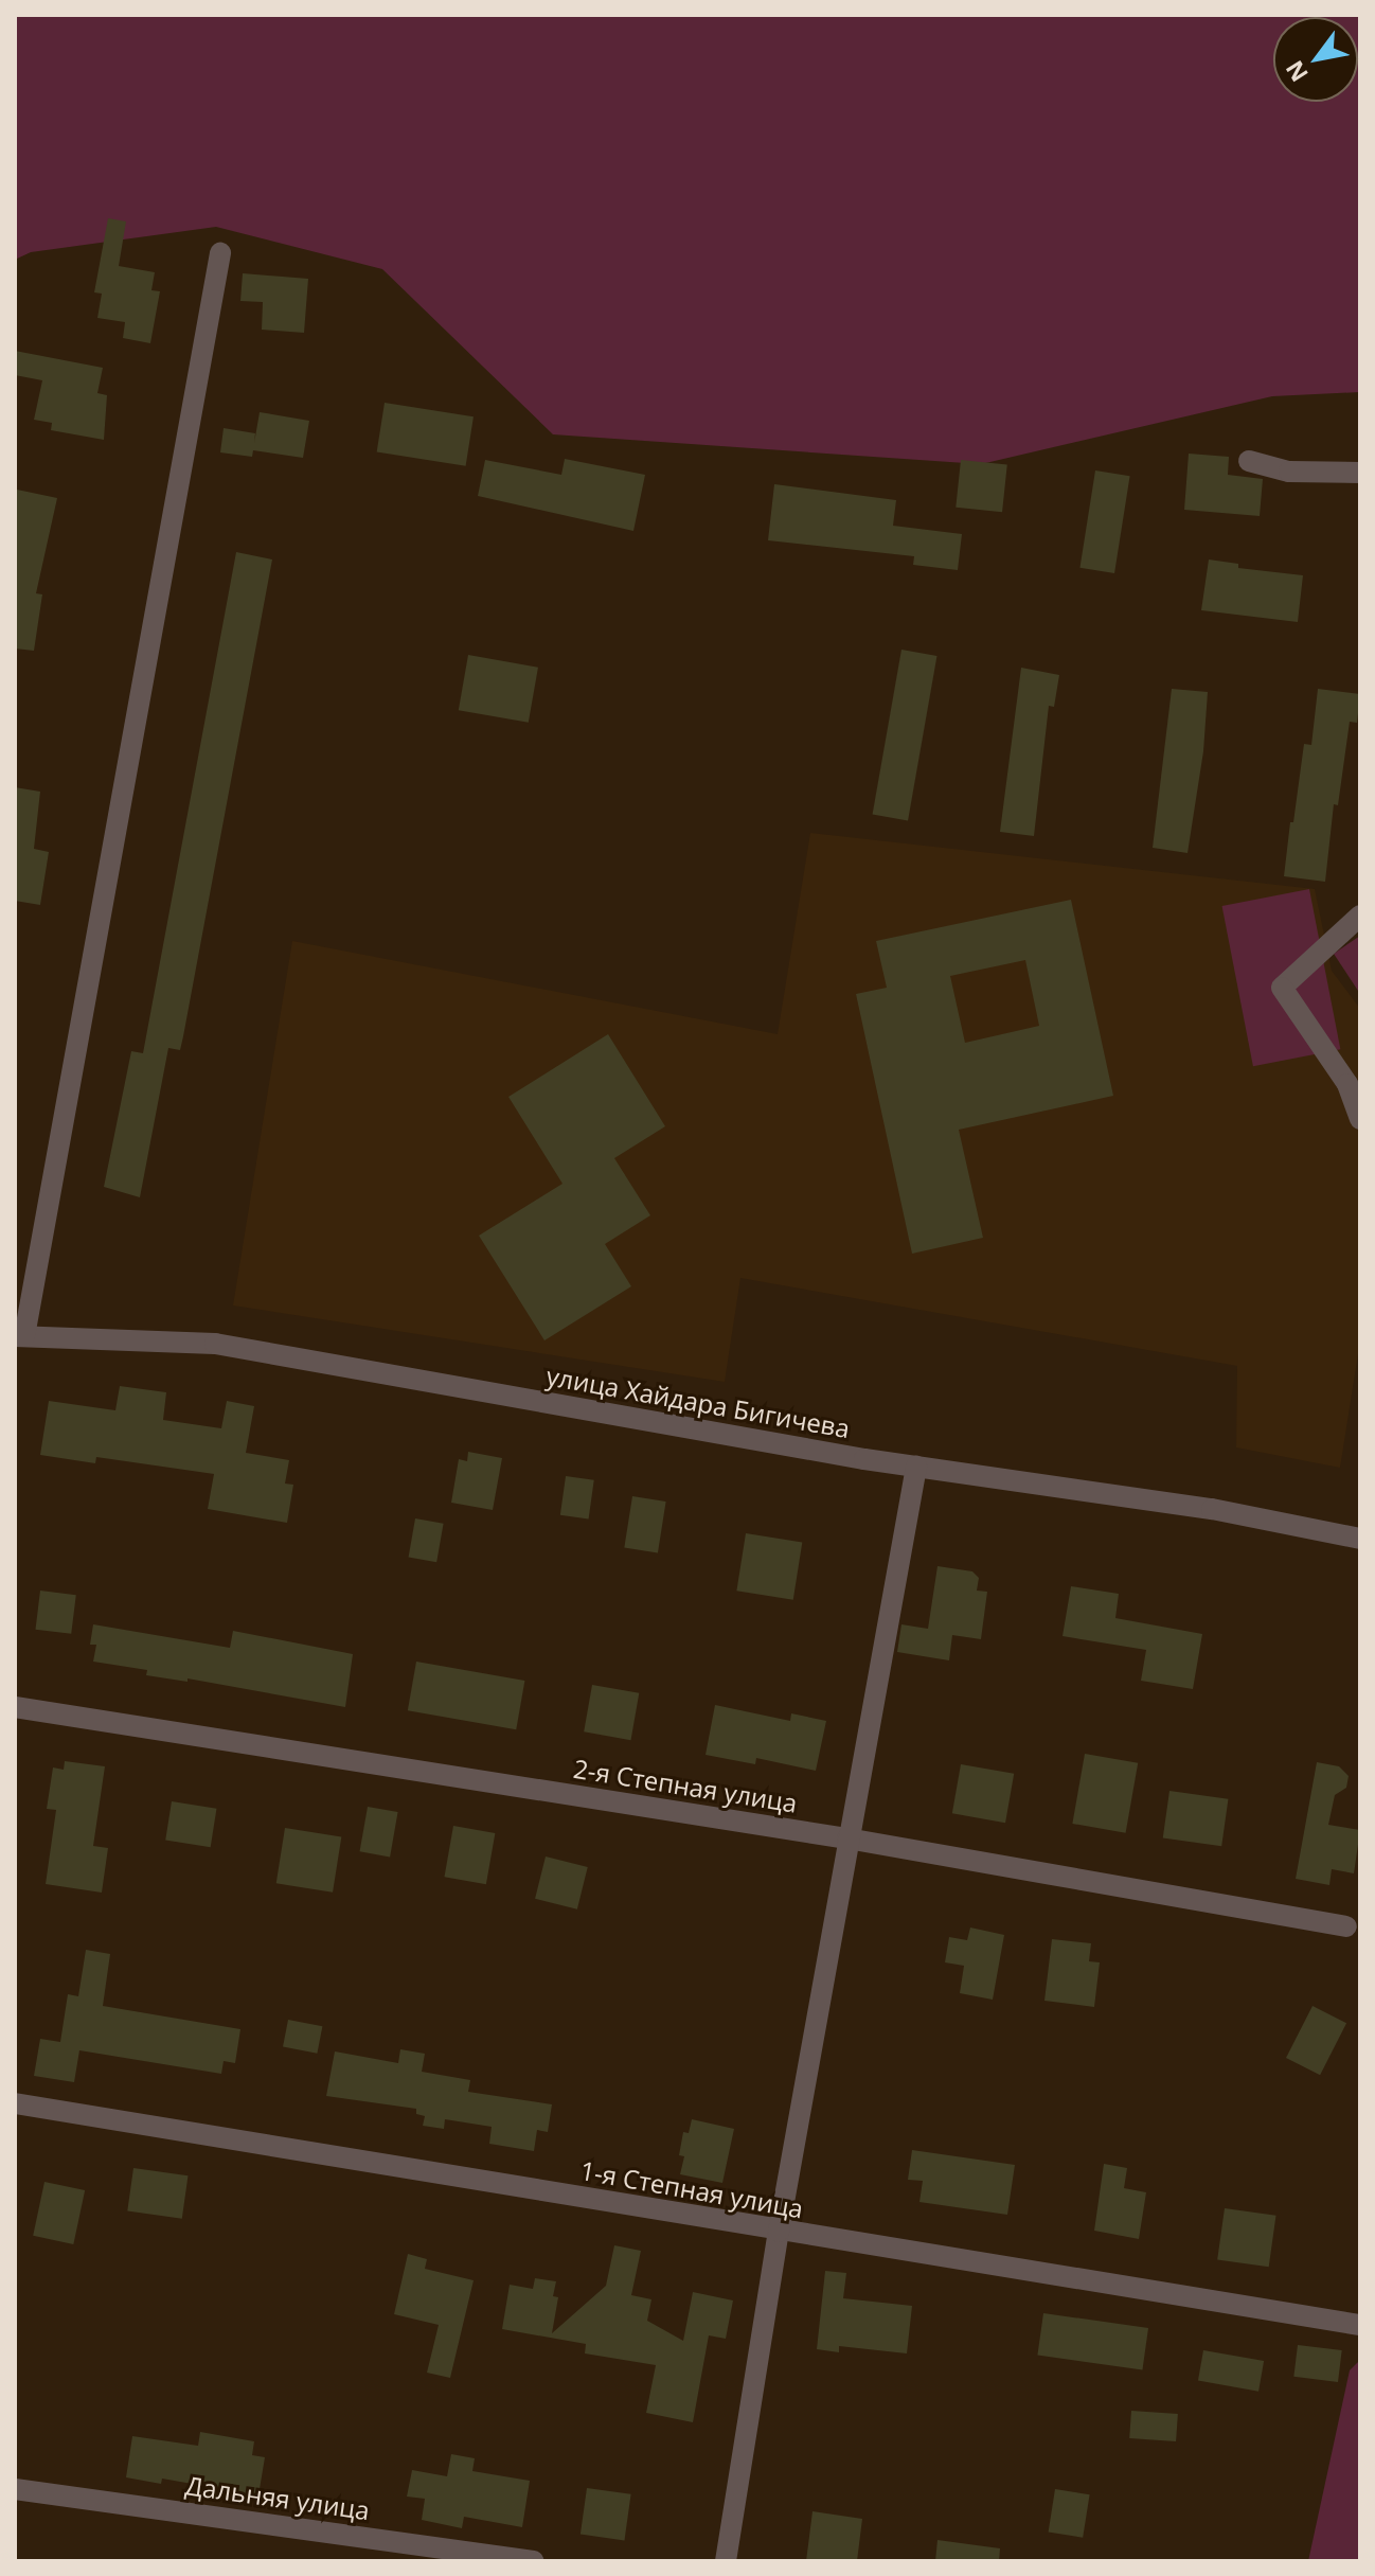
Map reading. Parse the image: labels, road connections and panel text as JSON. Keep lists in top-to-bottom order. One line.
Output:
{"streets":{"street":["улица Хайдара Бигичева","2-я Степная улица","1-я Степная улица","Дальняя улица"]},"north":"bottom left"}
